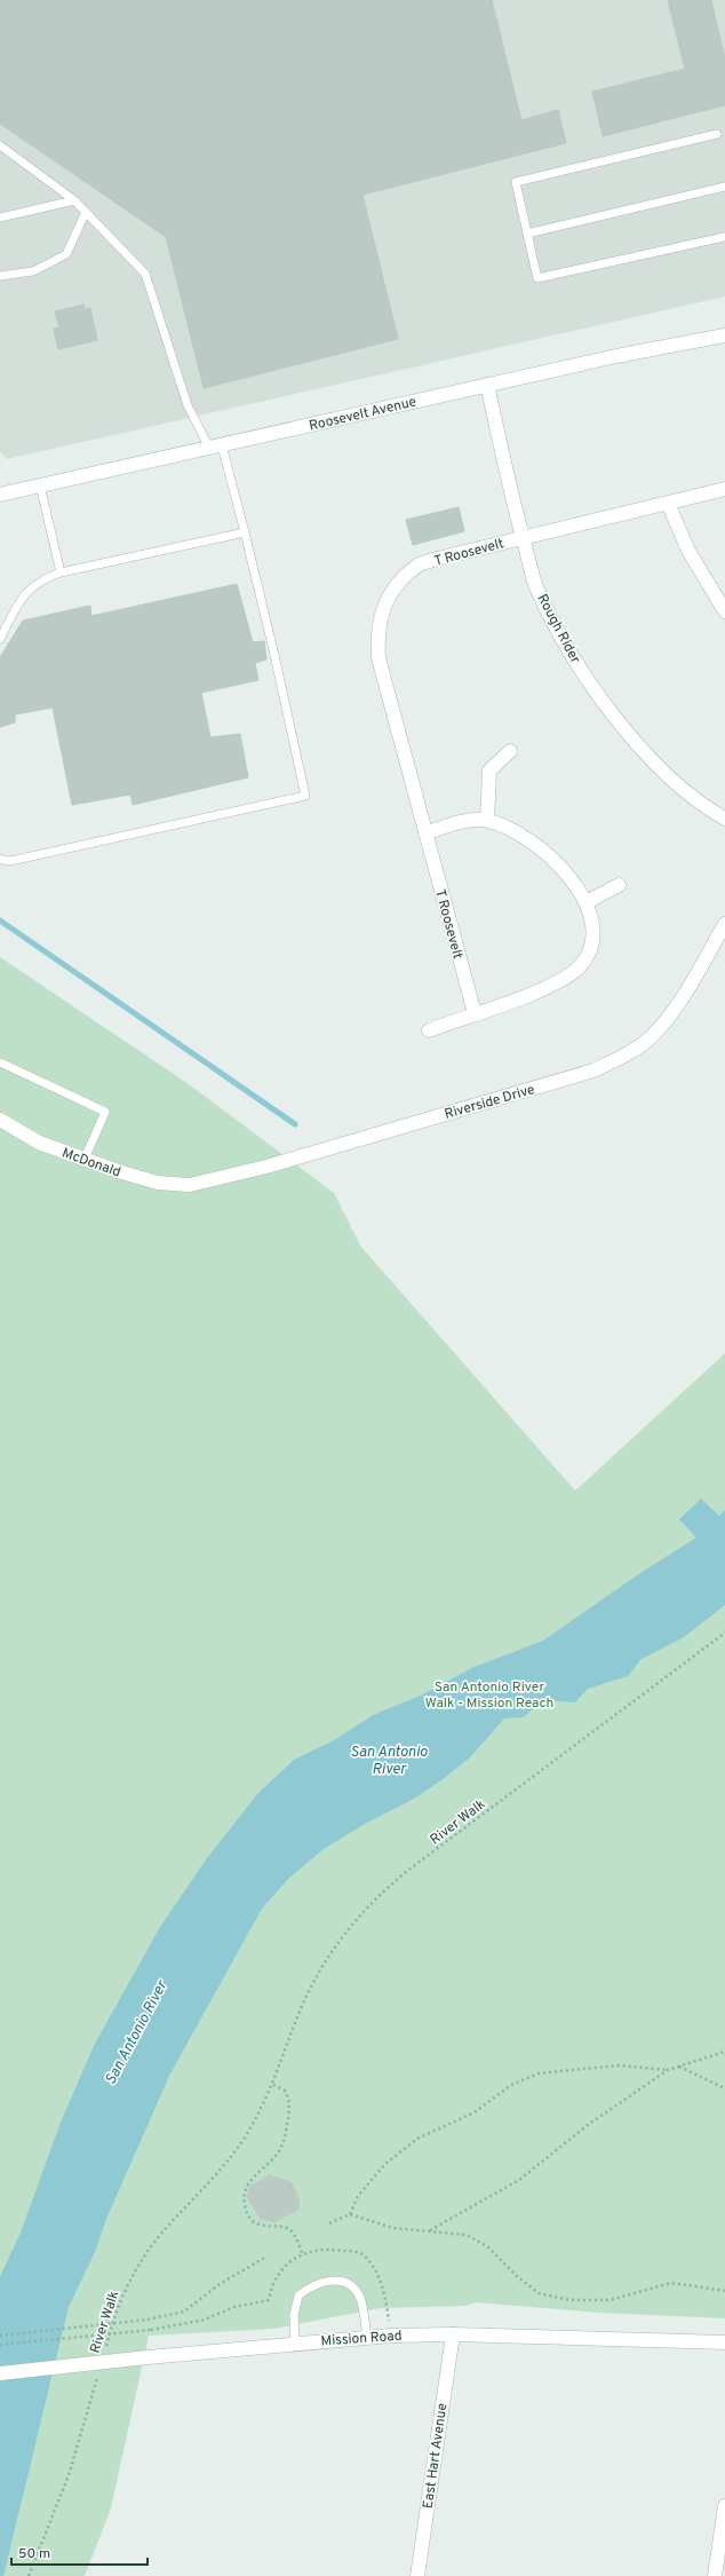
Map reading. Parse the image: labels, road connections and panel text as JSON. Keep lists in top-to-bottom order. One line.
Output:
{"streets":{"street":["Roosevelt Avenue","T Roosevelt","Rough Rider","Riverside Drive","McDonald","Mission Road","East Hart Avenue"],"path":["River Walk"]},"crossings":[["Roosevelt Avenue","Rough Rider"],["T Roosevelt","Rough Rider"],["Riverside Drive","McDonald"],["Mission Road","East Hart Avenue"]],"water":["San Antonio River"],"parks":["San Antonio River Walk - Mission Reach"],"scale_bar":"50 m"}
